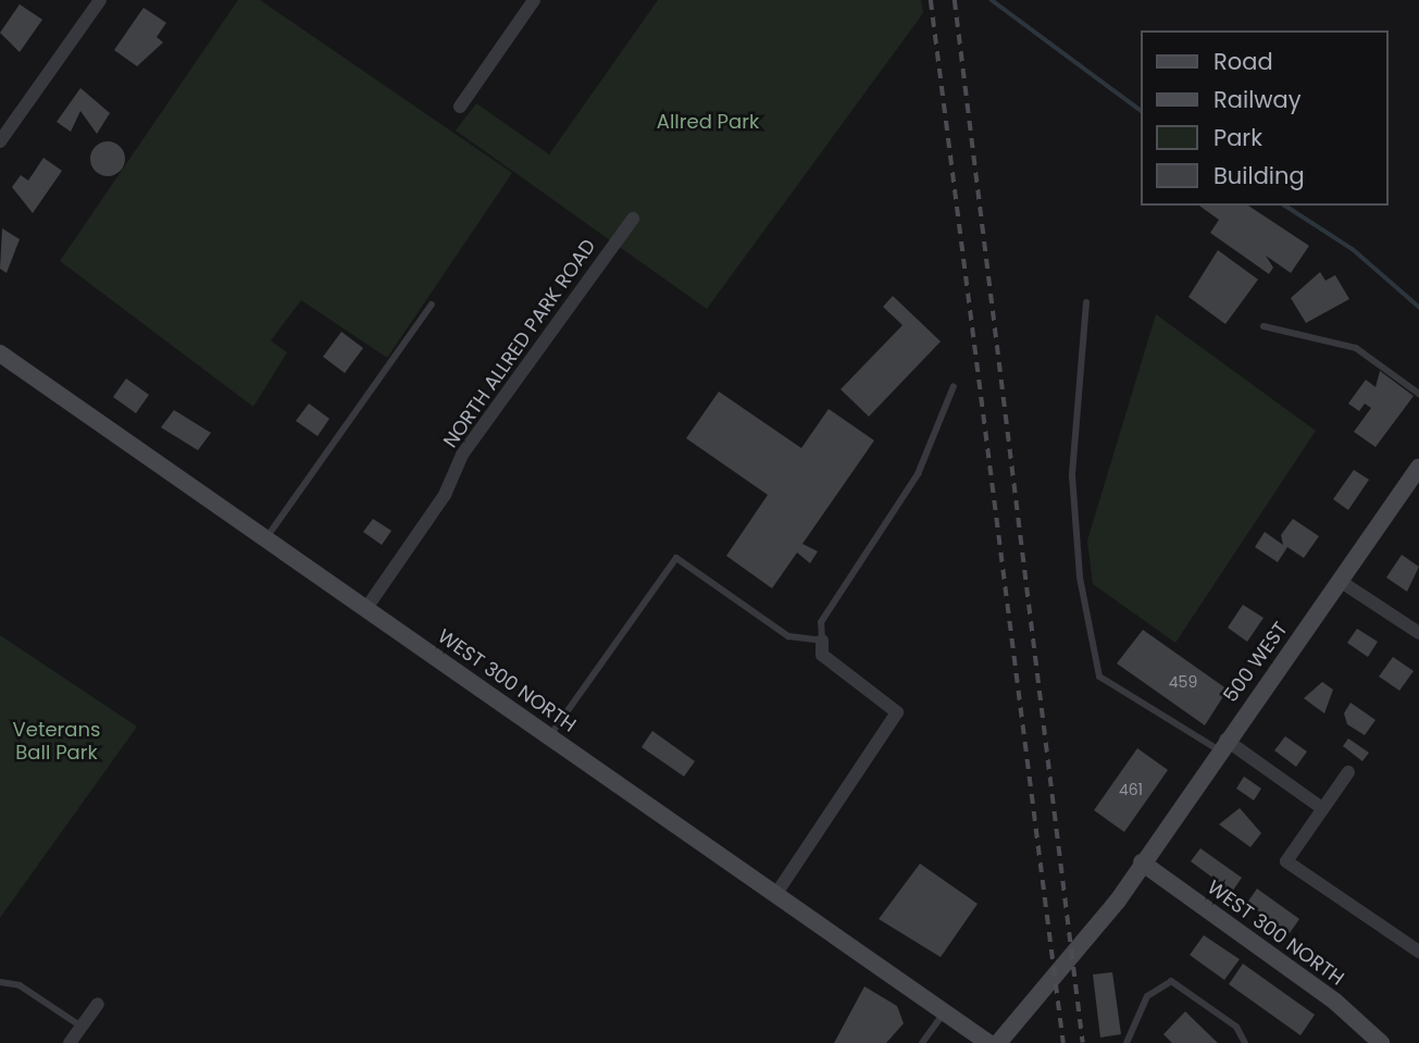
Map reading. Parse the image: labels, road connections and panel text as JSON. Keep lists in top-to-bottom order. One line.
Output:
{"streets":{"street":["NORTH ALLRED PARK ROAD","500 WEST","WEST 300 NORTH"]},"crossings":[["NORTH ALLRED PARK ROAD","WEST 300 NORTH"],["500 WEST","WEST 300 NORTH"]],"parks":["Allred Park","Veterans Ball Park"],"house_numbers":["459","461"],"legend":["Road","Railway","Park","Building"]}
